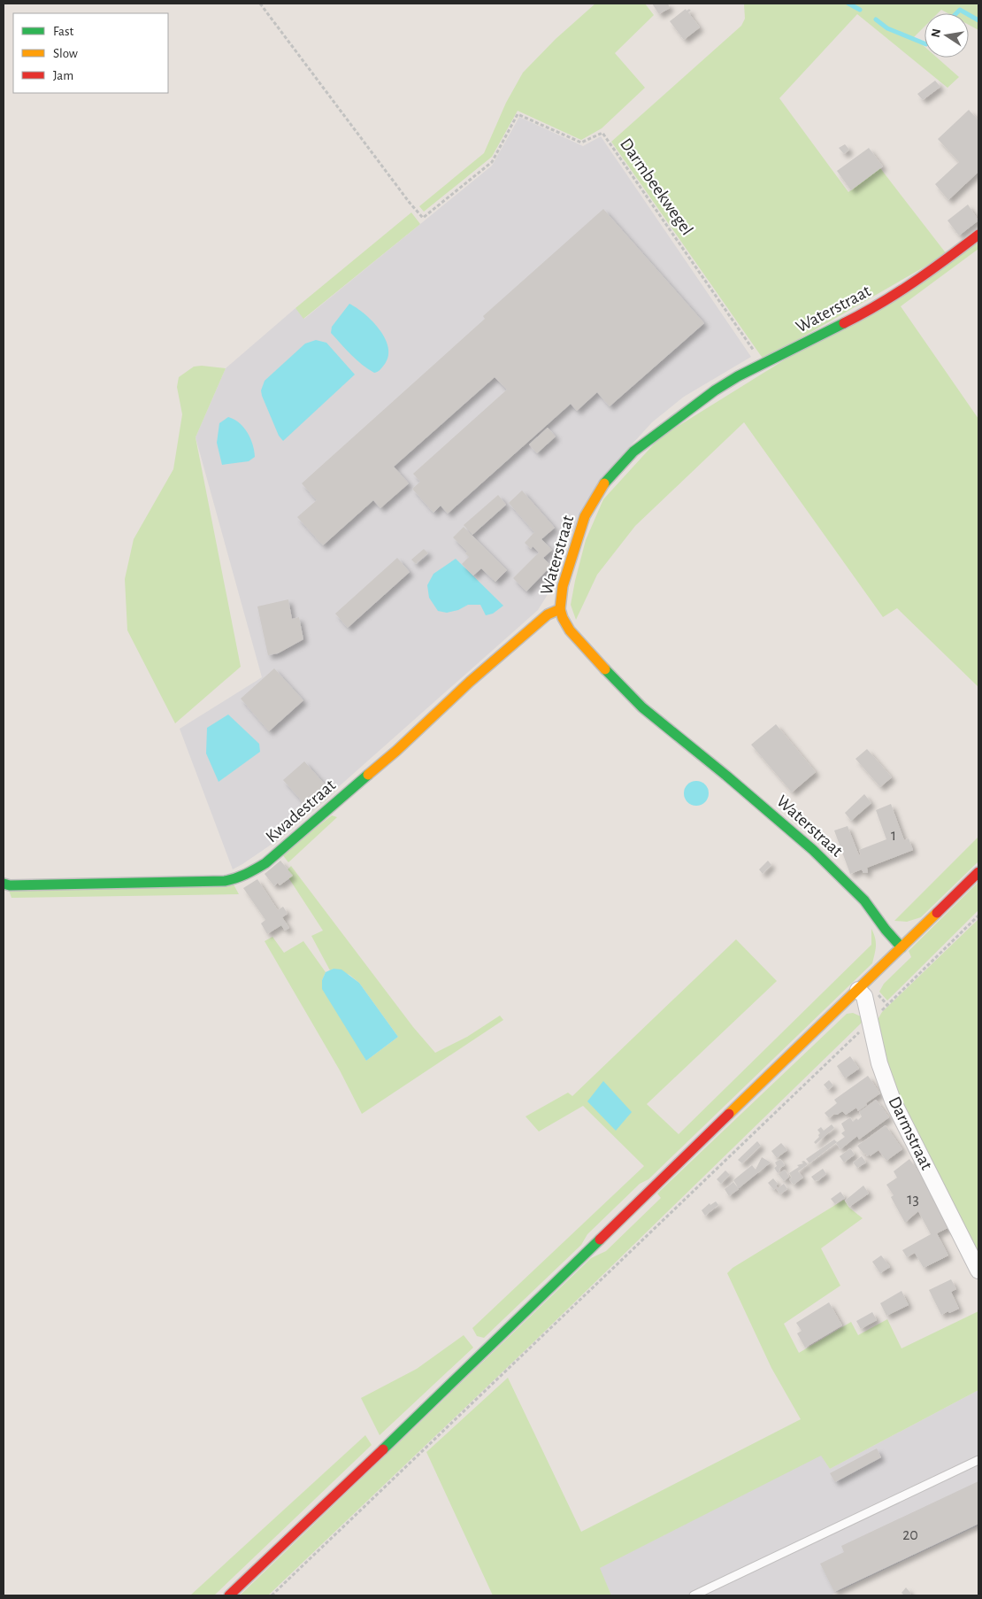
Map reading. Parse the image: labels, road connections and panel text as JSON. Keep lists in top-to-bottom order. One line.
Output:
{"streets":{"street":["Waterstraat","Kwadestraat","Darmstraat"],"path":["Darmbeekwegel"]},"crossings":[["Darmbeekwegel","Waterstraat"],["Waterstraat","Kwadestraat"]],"house_numbers":["1","13","20"],"legend":["Fast","Slow","Jam"],"north":"left"}
